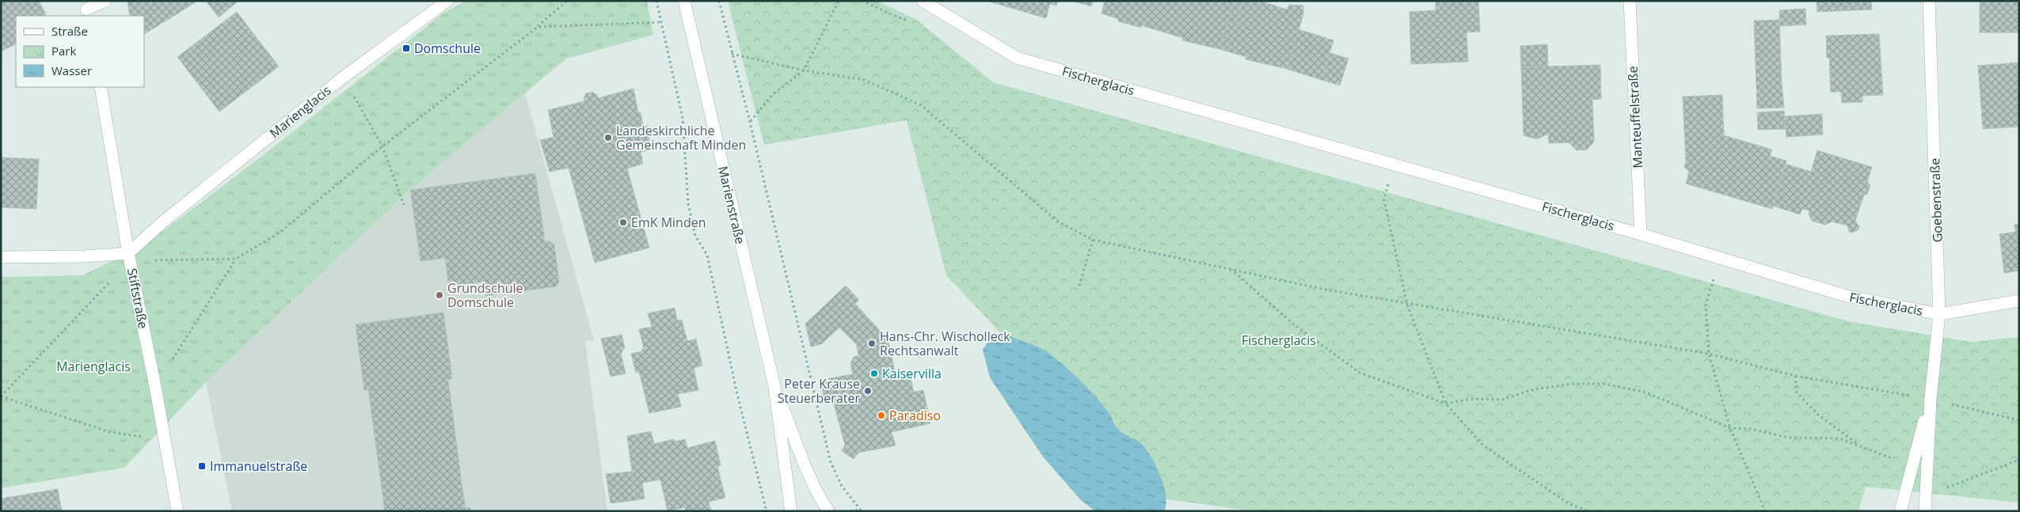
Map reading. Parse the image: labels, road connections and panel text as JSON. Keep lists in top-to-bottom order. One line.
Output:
{"streets":{"street":["Fischerglacis","Marienglacis","Manteuffelstraße","Goebenstraße","Marienstraße","Stiftstraße"]},"crossings":[["Fischerglacis","Manteuffelstraße"],["Fischerglacis","Goebenstraße"],["Marienglacis","Stiftstraße"]],"parks":["Fischerglacis","Marienglacis"],"places":{"transit":["Domschule","Immanuelstraße"],"other":["Landeskirchliche Gemeinschaft Minden","EmK Minden","Grundschule Domschule","Hans-Chr. Wischolleck Rechtsanwalt","Kaiservilla","Peter Krause Steuerberater","Paradiso"]},"legend":["Straße","Park","Wasser"]}
